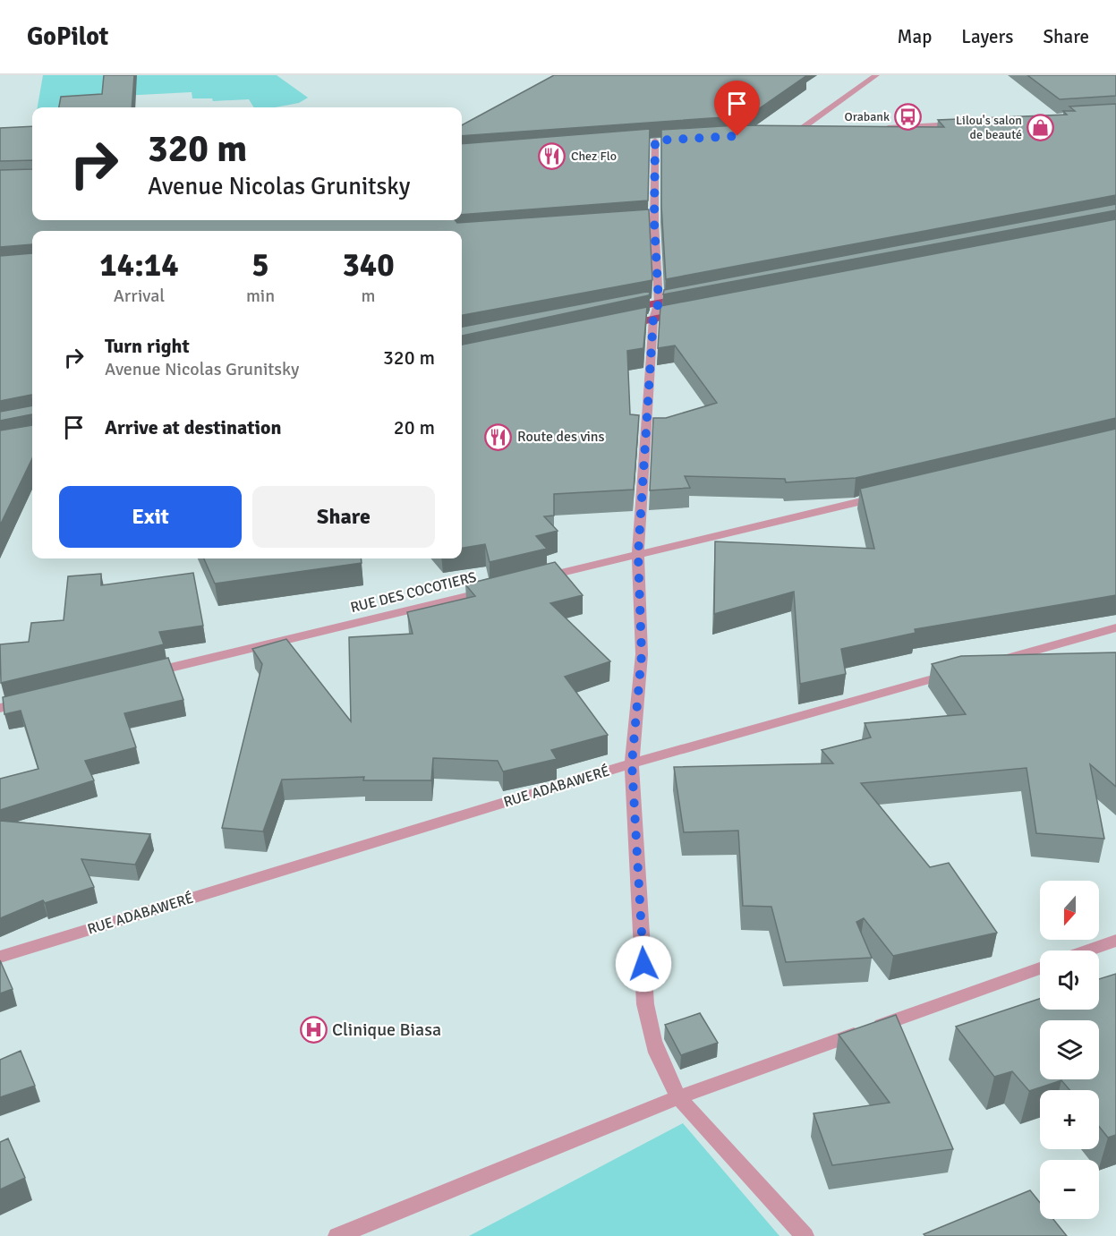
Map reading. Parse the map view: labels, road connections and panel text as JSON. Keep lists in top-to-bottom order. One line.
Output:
{"streets":{"street":["RUE DES COCOTIERS","RUE ADABAWERÉ"]},"places":{"bus stop":["Orabank"],"shop":["Lilou's salon de beauté"],"restaurant":["Chez Flo","Route des vins"],"hospital":["Clinique Biasa"]},"north":"bottom","page":{"header":"GoPilot","nav":["Map","Layers","Share"],"turn":["320 m","Avenue Nicolas Grunitsky"],"eta":["14:14","Arrival","5","min","340","m"],"list":[{"name":"Turn right","note":"Avenue Nicolas Grunitsky","value":"320 m"},{"name":"Arrive at destination","value":"20 m"}],"buttons":["Exit","Share"],"map_buttons":["+","−"]}}
